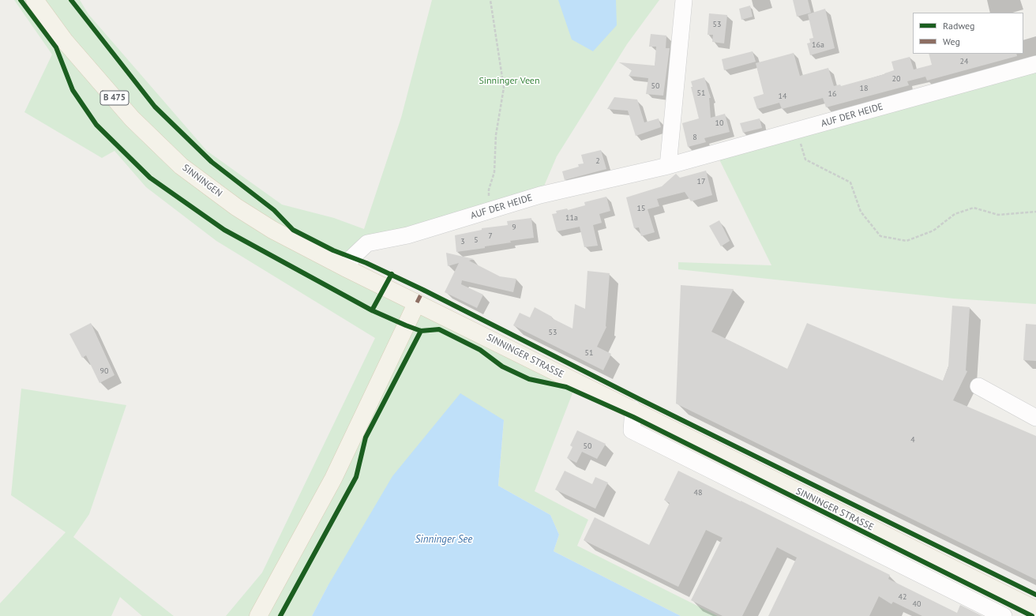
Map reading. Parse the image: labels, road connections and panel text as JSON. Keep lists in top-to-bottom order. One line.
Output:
{"streets":{"main road":["B 475","SINNINGEN","SINNINGER STRASSE"],"street":["AUF DER HEIDE"]},"crossings":[["AUF DER HEIDE","SINNINGEN"],["SINNINGEN","SINNINGER STRASSE"]],"water":["Sinninger See"],"parks":["Sinninger Veen"],"house_numbers":["53","16a","24","20","50","18","51","16","14","10","8","2","17","15","11a","9","7","5","3","53","51","90","4","50","48","42","40"],"legend":["Radweg","Weg"]}
